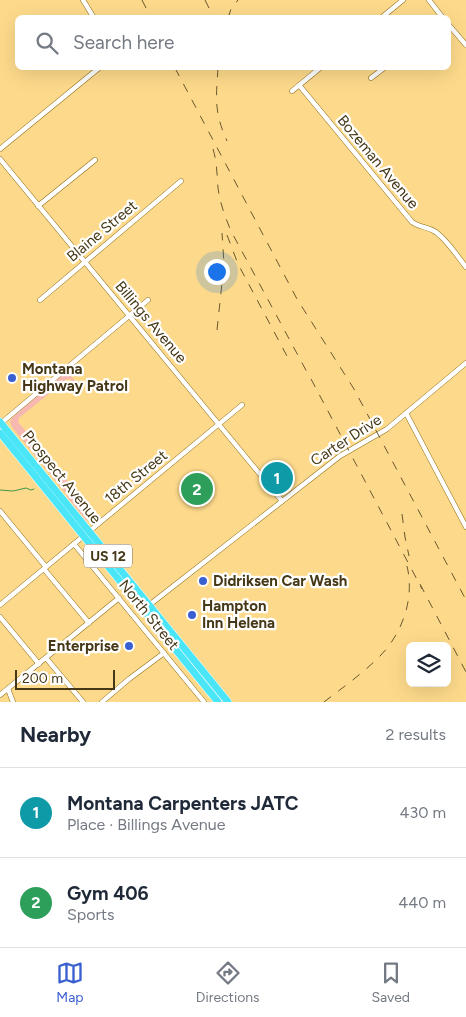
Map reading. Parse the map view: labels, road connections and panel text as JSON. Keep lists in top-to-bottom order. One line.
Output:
{"streets":{"highway":["Prospect Avenue","US 12"],"street":["Bozeman Avenue","Blaine Street","Billings Avenue","Carter Drive","18th Street","North Street"]},"crossings":[["Blaine Street","Billings Avenue"],["Billings Avenue","Carter Drive"],["Billings Avenue","18th Street"],["Carter Drive","Prospect Avenue"],["Prospect Avenue","18th Street"],["Prospect Avenue","US 12"],["18th Street","North Street"]],"places":["Montana Highway Patrol","Didriksen Car Wash","Hampton Inn Helena","Enterprise"],"scale_bar":"200 m","page":{"search":"Search here","pins":["1","2"],"scale":"200 m","heading":["Nearby","2 results"],"list":[{"mark":"1","name":"Montana Carpenters JATC","note":"Place · Billings Avenue","value":"430 m"},{"mark":"2","name":"Gym 406","note":"Sports","value":"440 m"}],"nav":["Map","Directions","Saved"]}}
